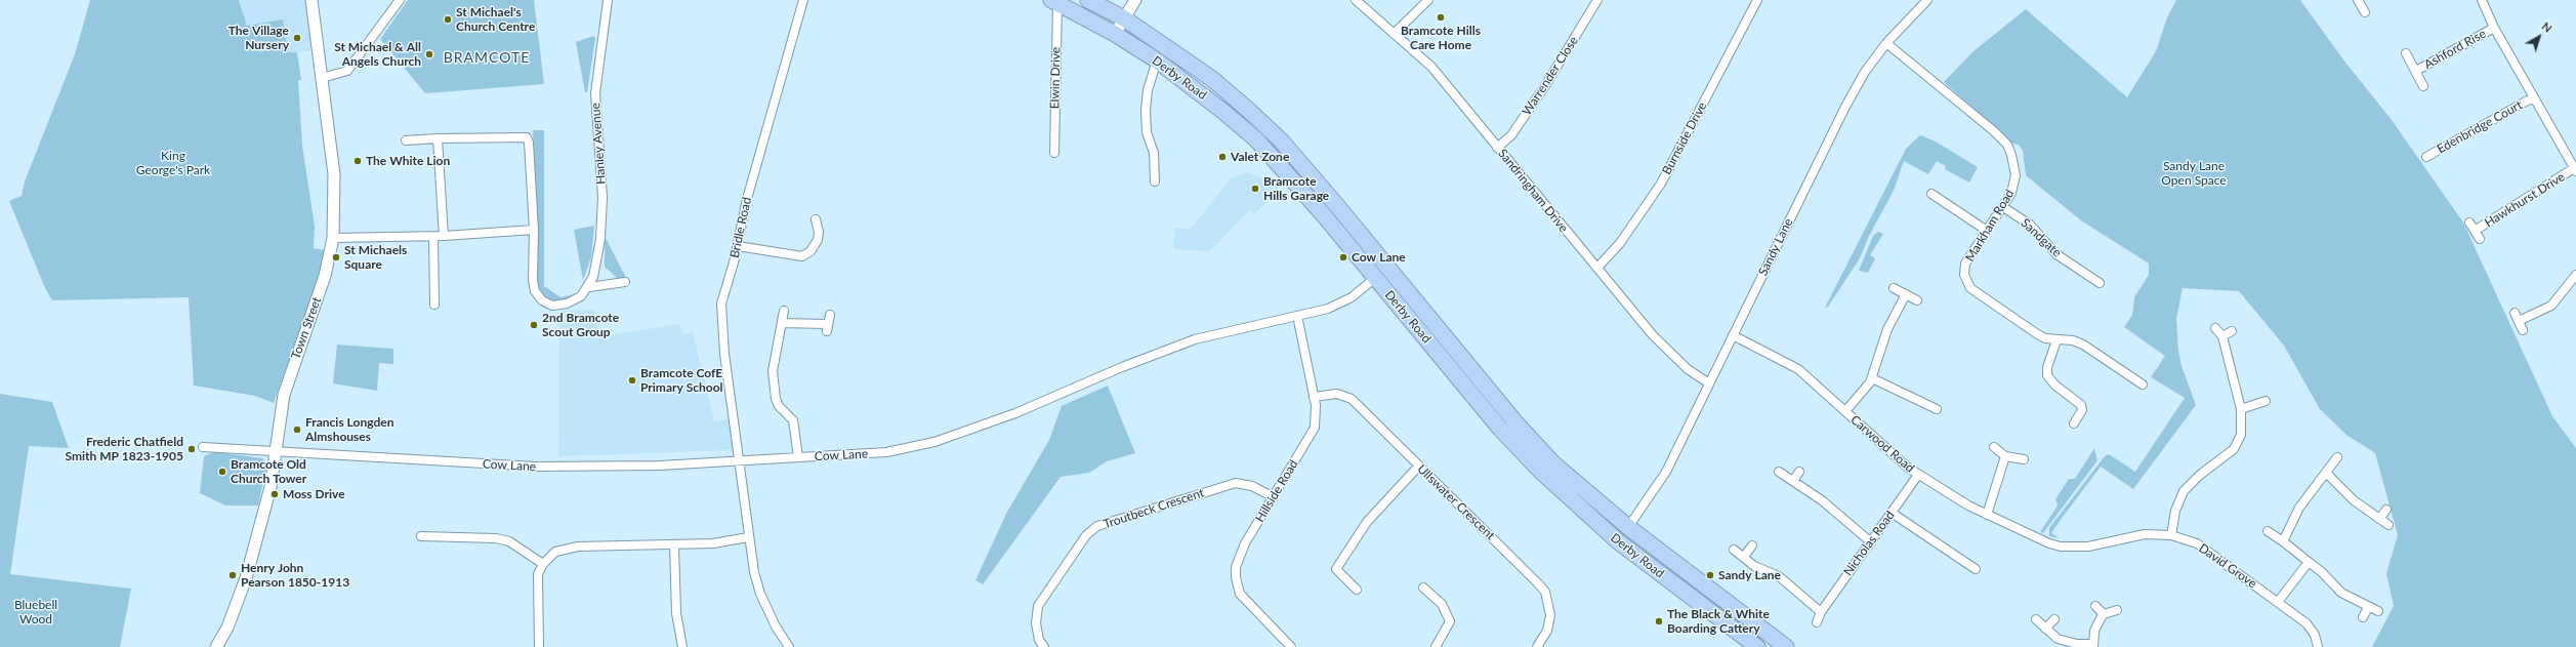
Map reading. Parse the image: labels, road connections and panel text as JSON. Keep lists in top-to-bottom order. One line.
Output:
{"streets":{"highway":["Derby Road"],"street":["Ashford Rise","Warrender Close","Elwin Drive","Edenbridge Court","Burnside Drive","Hanley Avenue","Sandringham Drive","Hawkhurst Drive","Markham Road","Bridle Road","Sandgate","Sandy Lane","Town Street","Carwood Road","Cow Lane","Hillside Road","Ullswater Crescent","Troutbeck Crescent","Nicholas Road","David Grove"]},"crossings":[["Warrender Close","Sandringham Drive"],["Elwin Drive","Derby Road"],["Derby Road","Sandy Lane"],["Derby Road","Cow Lane"],["Burnside Drive","Sandringham Drive"],["Sandringham Drive","Sandy Lane"],["Markham Road","Sandgate"],["Markham Road","Sandy Lane"],["Bridle Road","Cow Lane"],["Sandy Lane","Carwood Road"],["Town Street","Cow Lane"],["Carwood Road","Nicholas Road"],["Carwood Road","David Grove"],["Cow Lane","Hillside Road"],["Hillside Road","Ullswater Crescent"],["Hillside Road","Troutbeck Crescent"]],"districts":["BRAMCOTE"],"parks":["King George's Park","Sandy Lane Open Space","Bluebell Wood"],"places":["Bramcote Hills Care Home","St Michael's Church Centre","The Village Nursery","St Michael & All Angels Church","Valet Zone","The White Lion","Bramcote Hills Garage","St Michaels Square","Cow Lane","2nd Bramcote Scout Group","Bramcote CofE Primary School","Francis Longden Almshouses","Frederic Chatfield Smith MP 1823-1905","Bramcote Old Church Tower","Moss Drive","Henry John Pearson 1850-1913","Sandy Lane","The Black & White Boarding Cattery"],"north":"top right"}
